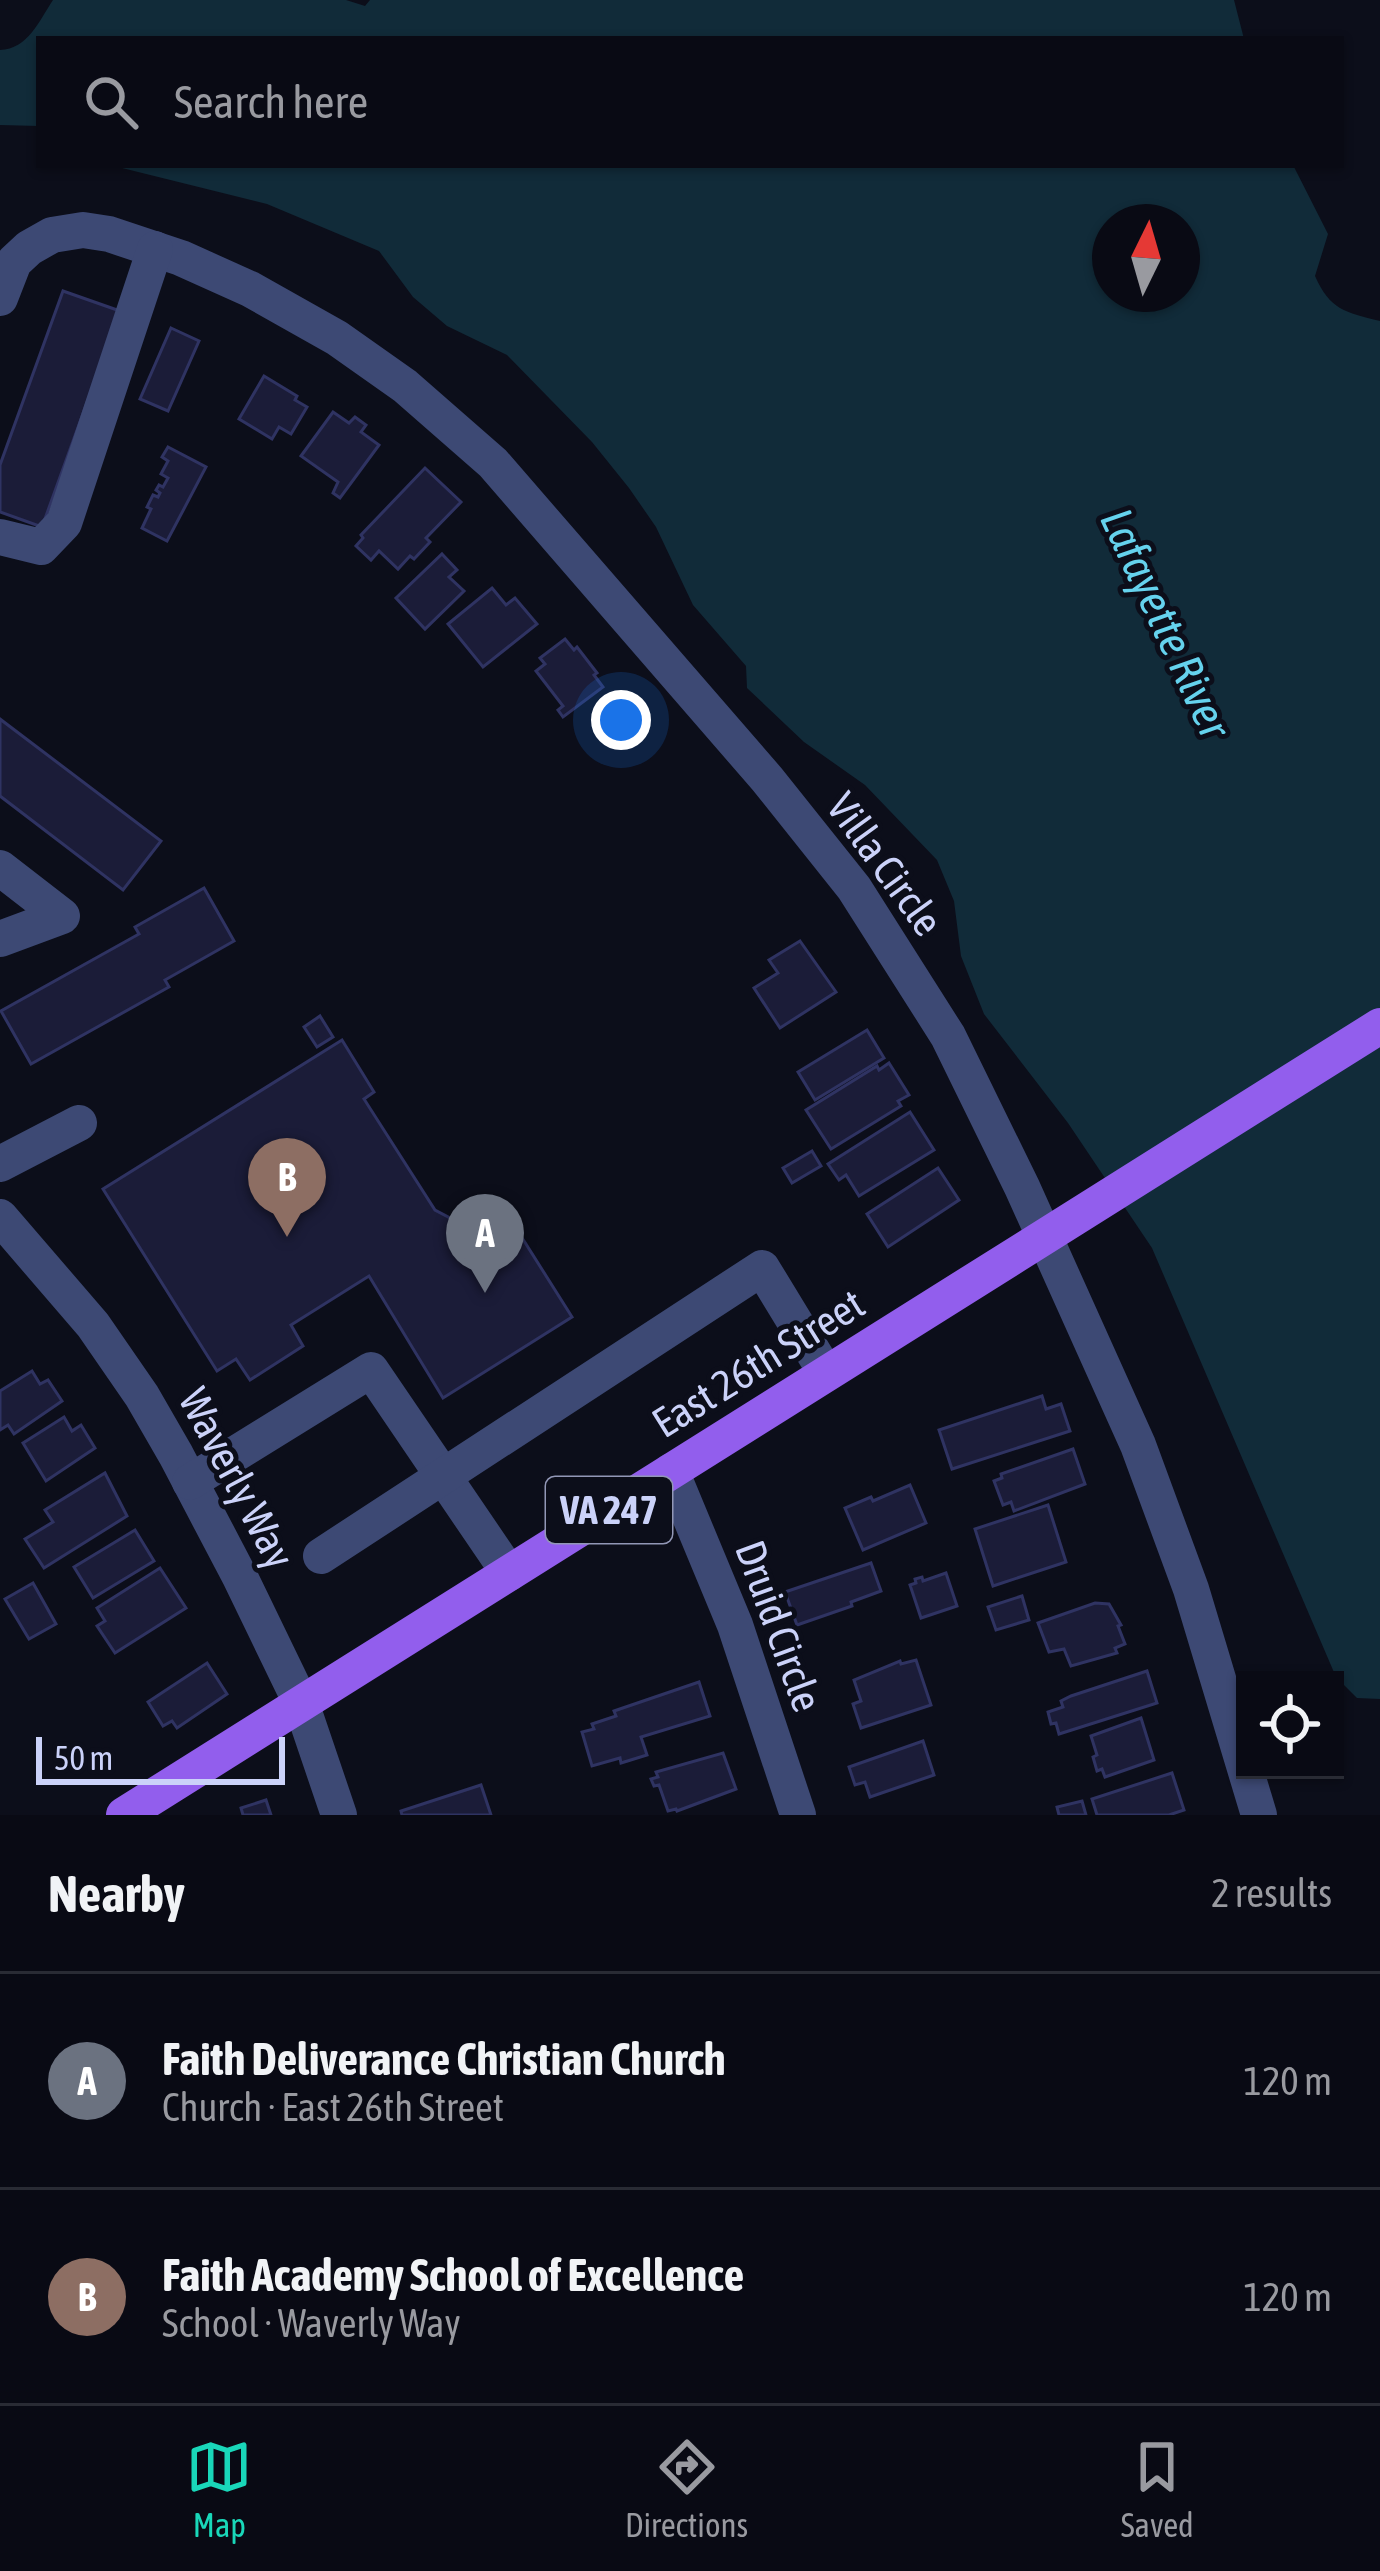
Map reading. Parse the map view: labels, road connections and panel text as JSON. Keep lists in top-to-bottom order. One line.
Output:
{"streets":{"main road":["East 26th Street","VA 247"],"street":["Villa Circle","Waverly Way","Druid Circle"]},"crossings":[["Villa Circle","East 26th Street"],["East 26th Street","Waverly Way"],["East 26th Street","Druid Circle"]],"water":["Lafayette River"],"scale_bar":"50 m","north":"top","page":{"search":"Search here","pins":["B","A"],"scale":"50 m","heading":["Nearby","2 results"],"list":[{"mark":"A","name":"Faith Deliverance Christian Church","note":"Church · East 26th Street","value":"120 m"},{"mark":"B","name":"Faith Academy School of Excellence","note":"School · Waverly Way","value":"120 m"}],"nav":["Map","Directions","Saved"]}}
